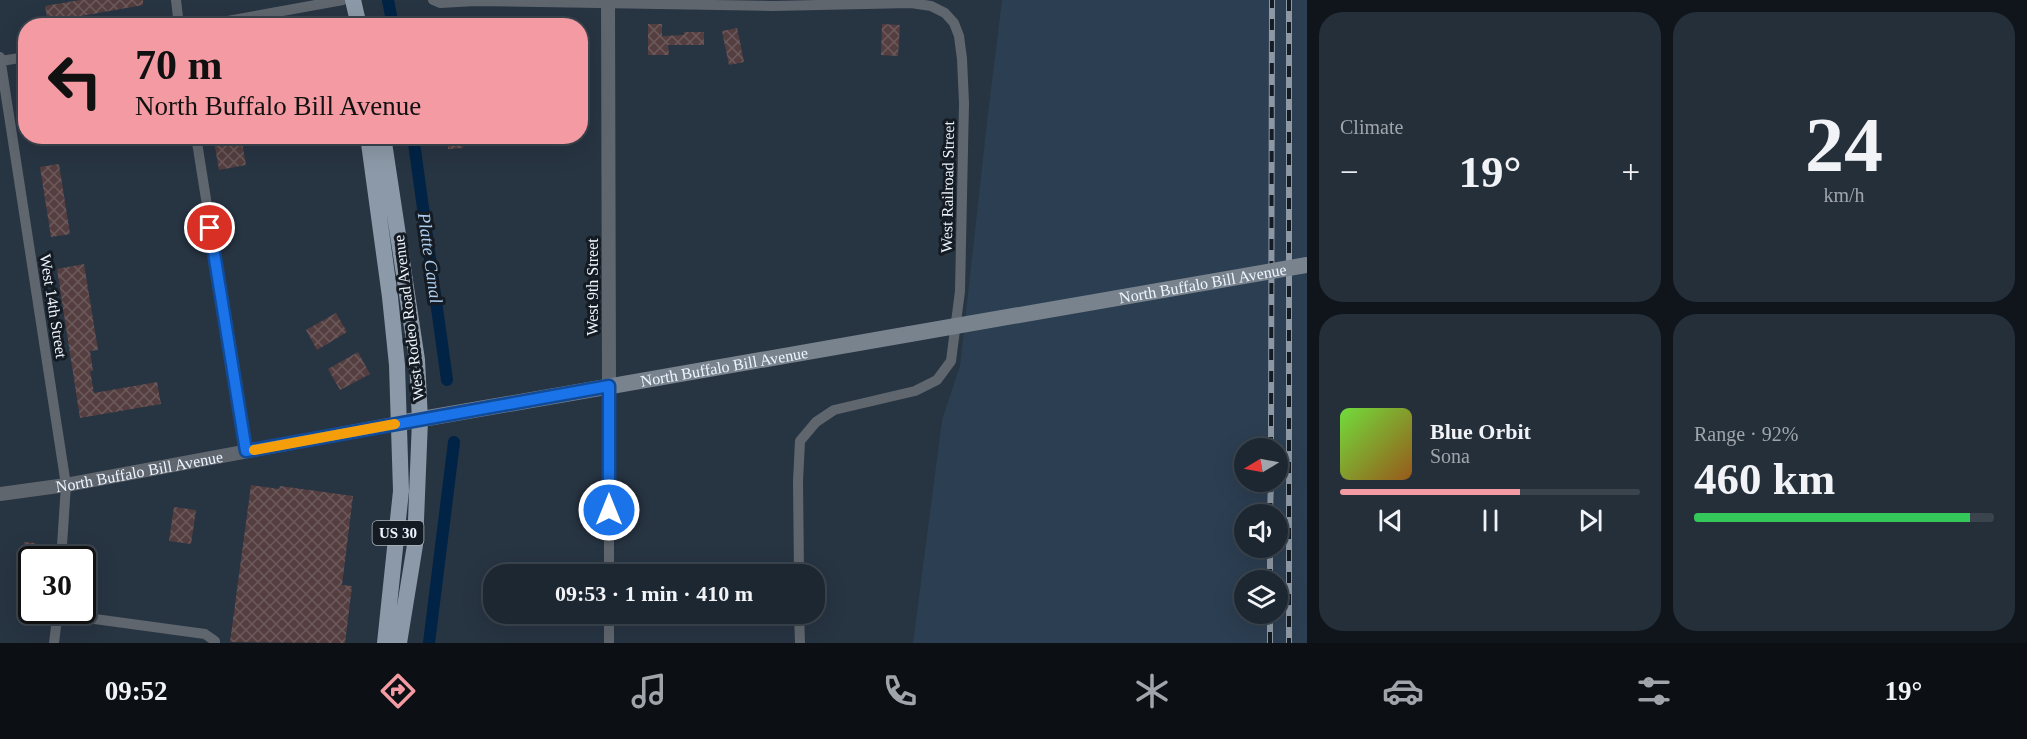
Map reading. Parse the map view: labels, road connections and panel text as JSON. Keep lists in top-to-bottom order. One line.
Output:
{"streets":{"main road":["North Buffalo Bill Avenue","West Rodeo Road Avenue","US 30"],"street":["West Railroad Street","West 9th Street","West 14th Street"]},"crossings":[["West Railroad Street","West 9th Street"],["North Buffalo Bill Avenue","West 9th Street"],["North Buffalo Bill Avenue","West 14th Street"],["North Buffalo Bill Avenue","West Rodeo Road Avenue"]],"water":["Platte Canal"],"north":"left","page":{"tile":["Climate",["24","km/h"],["Range · 92%","460 km"]],"turn":["70 m","North Buffalo Bill Avenue"],"heat":["−","19°","+"],"song":["Blue Orbit","Sona"],"limit":"30","trip":"09:53 · 1 min · 410 m","tabs":["09:52","19°"]}}
